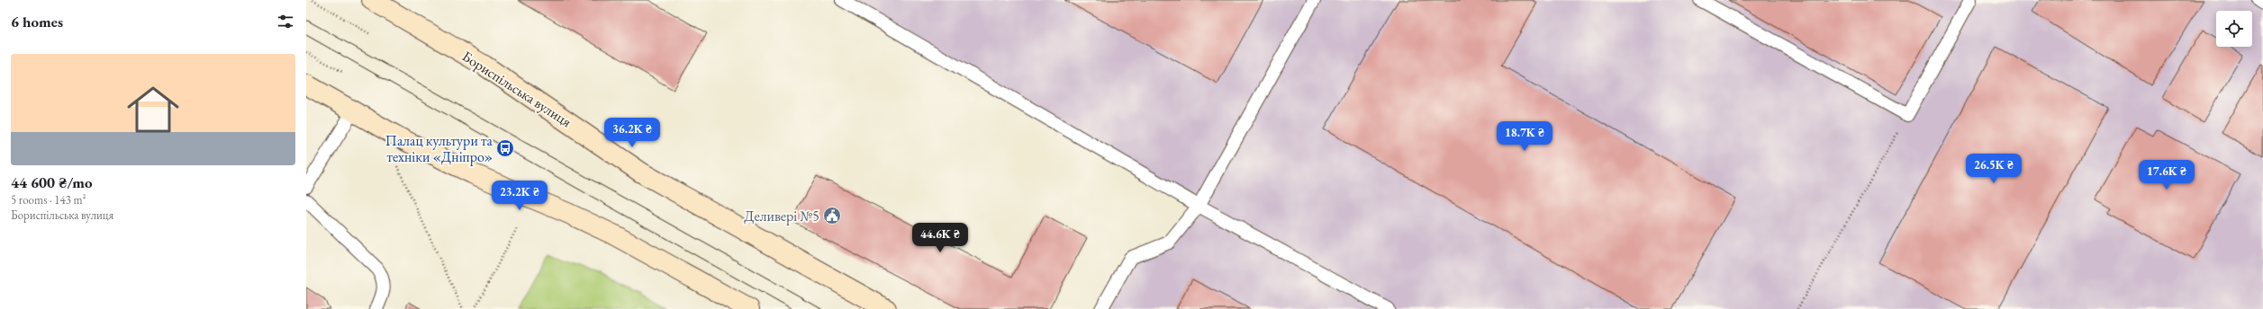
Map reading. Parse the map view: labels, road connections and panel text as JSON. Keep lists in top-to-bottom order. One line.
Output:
{"streets":{"main road":["Бориспільська вулиця"]},"places":{"bus stop":["Палац культури та техніки «Дніпро»"],"public building":["Деливері №5"]},"page":{"heading":"6 homes","list":[{"name":"44 600 ₴/mo","note":"5 rooms · 143 m² · Бориспільська вулиця"}],"price":["36.2K ₴","18.7K ₴","26.5K ₴","17.6K ₴","23.2K ₴","44.6K ₴"]}}
